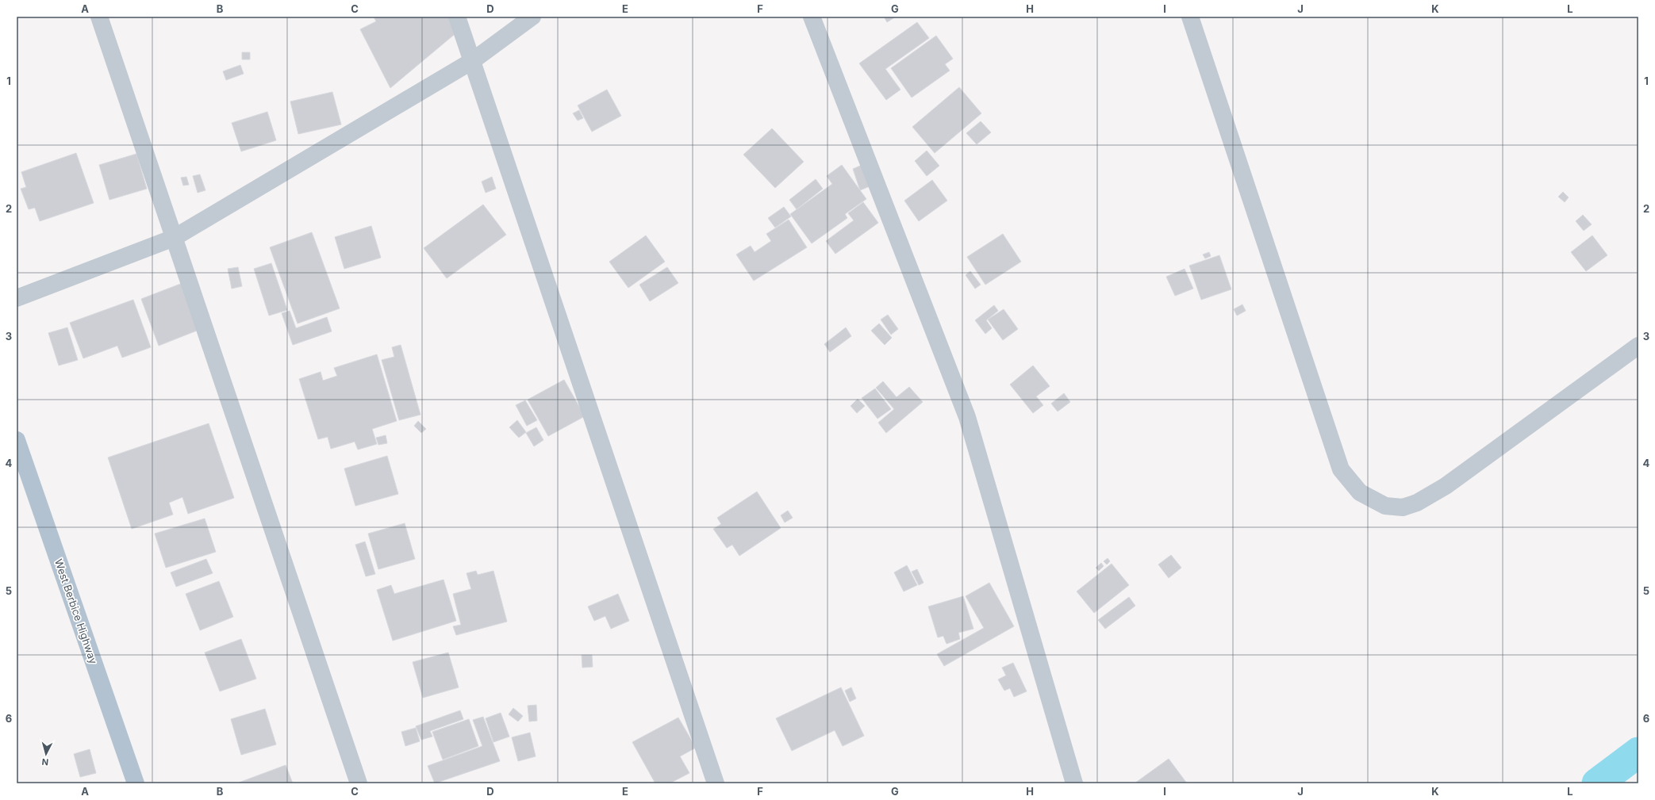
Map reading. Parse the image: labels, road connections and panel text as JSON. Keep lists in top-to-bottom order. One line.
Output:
{"streets":{"main road":["West Berbice Highway"]},"north":"bottom","grid":{"columns":["A","B","C","D","E","F","G","H","I","J","K","L"],"rows":["1","2","3","4","5","6"]}}
